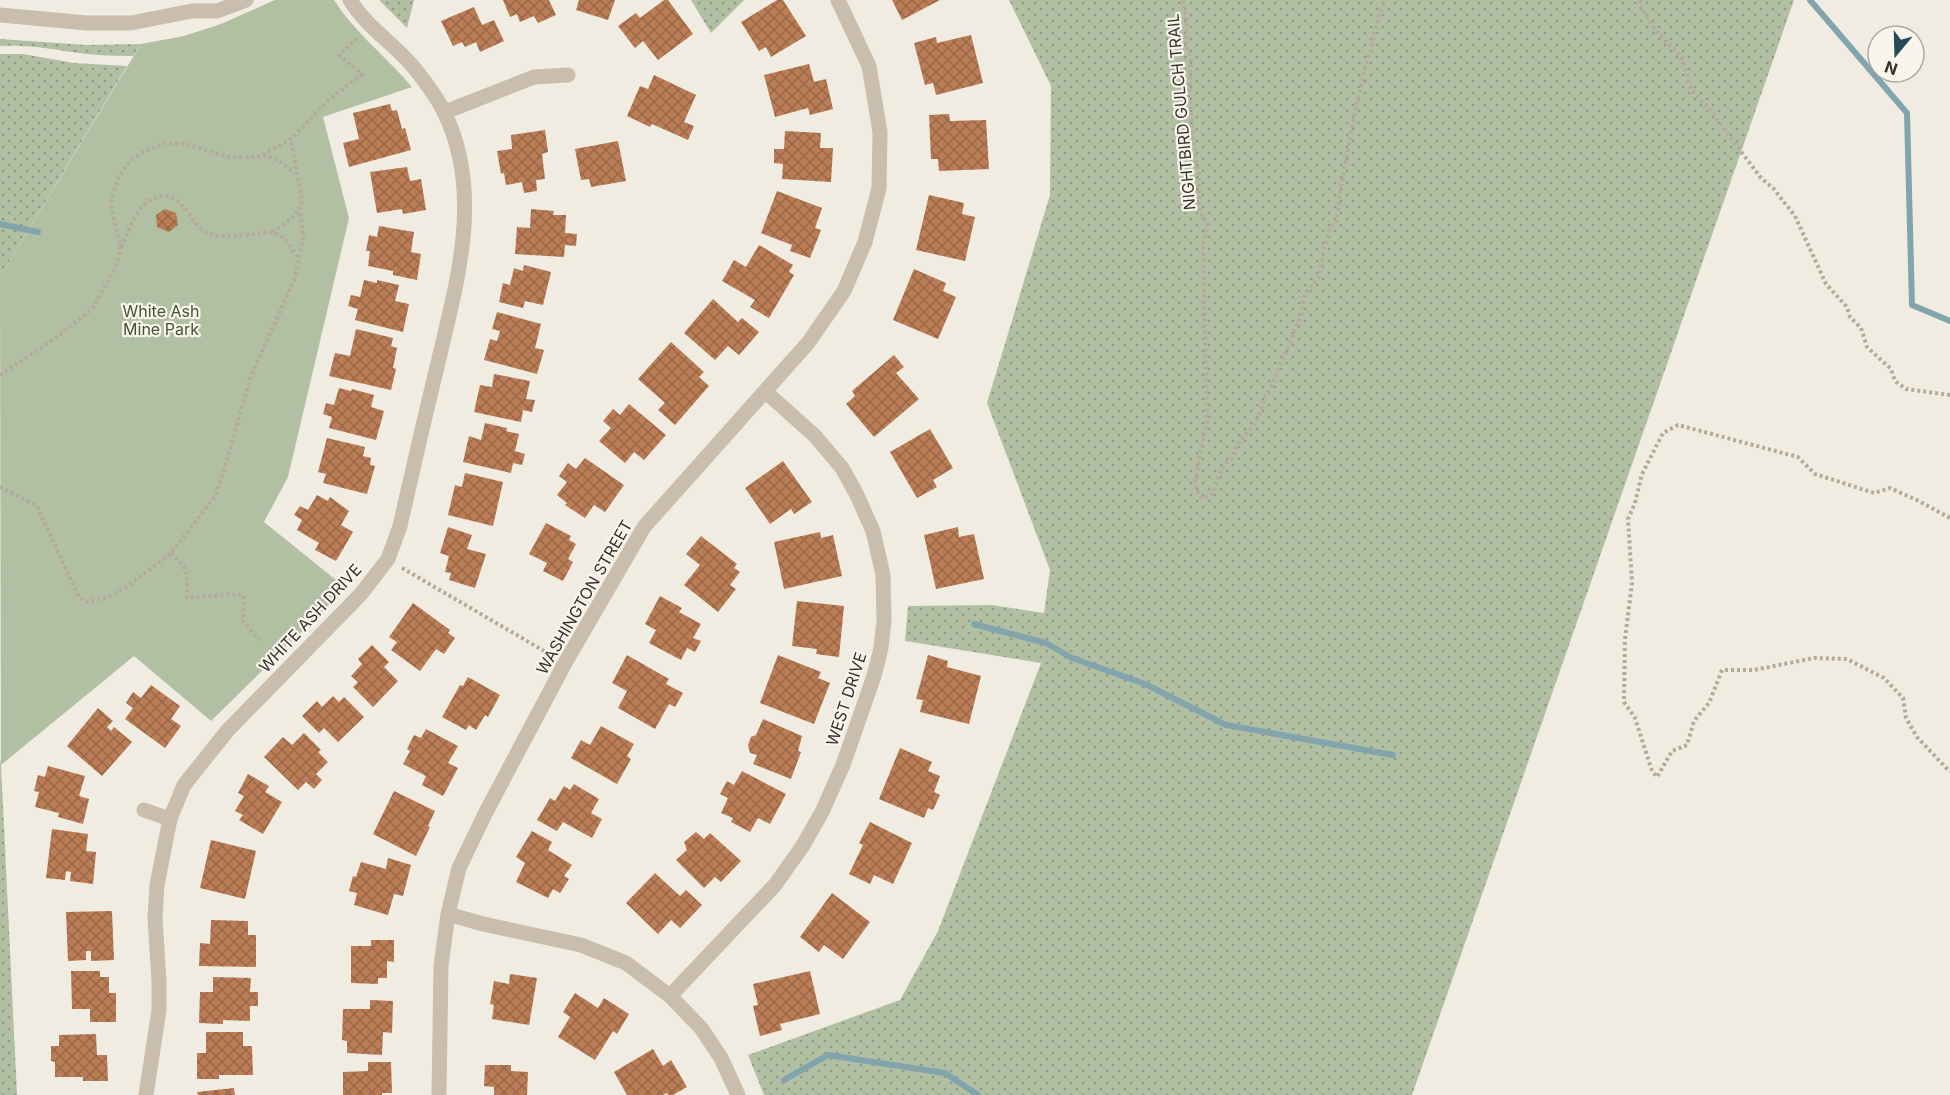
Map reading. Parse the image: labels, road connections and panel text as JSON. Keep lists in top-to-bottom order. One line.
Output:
{"streets":{"street":["WASHINGTON STREET","WHITE ASH DRIVE","WEST DRIVE"],"path":["NIGHTBIRD GULCH TRAIL"]},"crossings":[["WASHINGTON STREET","WEST DRIVE"]],"parks":["White Ash Mine Park"],"north":"bottom"}
